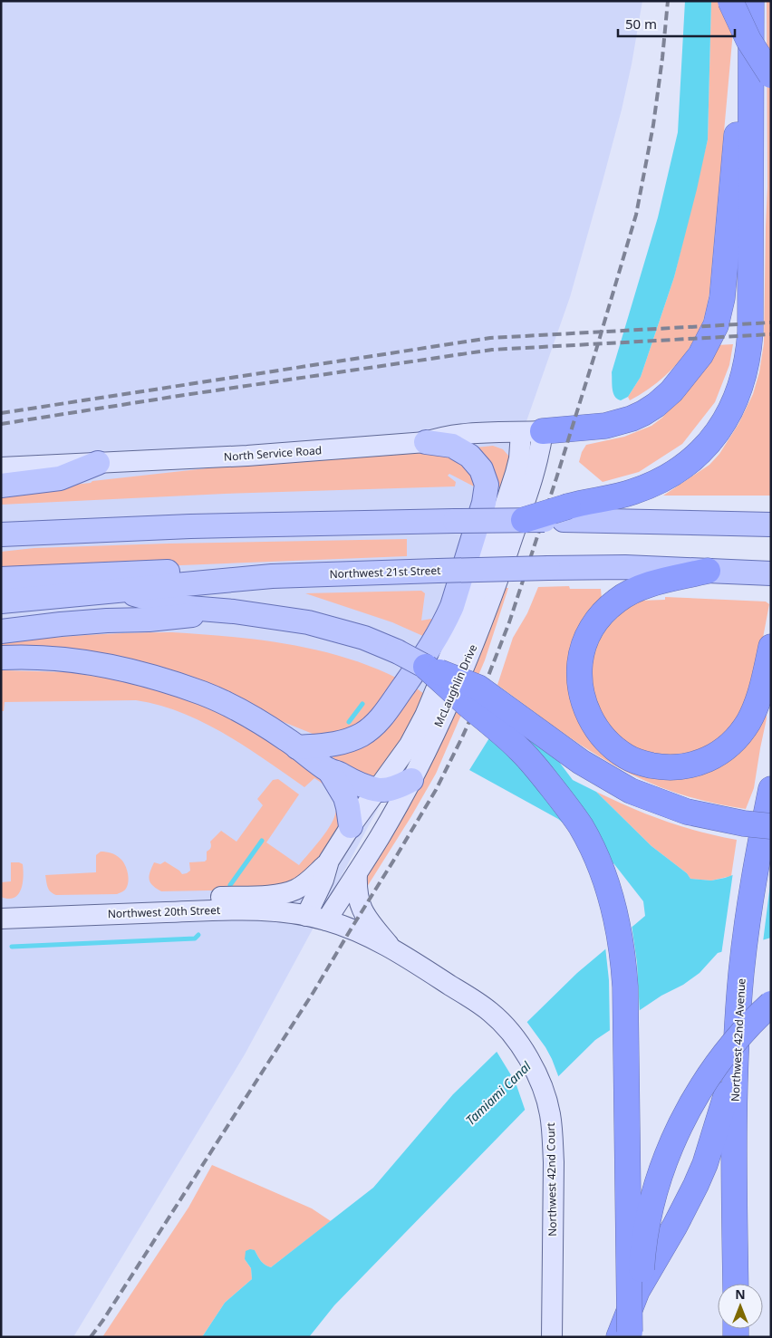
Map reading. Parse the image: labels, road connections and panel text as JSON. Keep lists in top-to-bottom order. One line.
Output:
{"streets":{"highway":["Northwest 42nd Avenue"],"main road":["Northwest 21st Street"],"street":["North Service Road","McLaughlin Drive","Northwest 20th Street","Northwest 42nd Court"]},"crossings":[["North Service Road","McLaughlin Drive"],["McLaughlin Drive","Northwest 20th Street"],["McLaughlin Drive","Northwest 42nd Court"],["Northwest 20th Street","Northwest 42nd Court"]],"water":["Tamiami Canal"],"scale_bar":"50 m","north":"top"}
